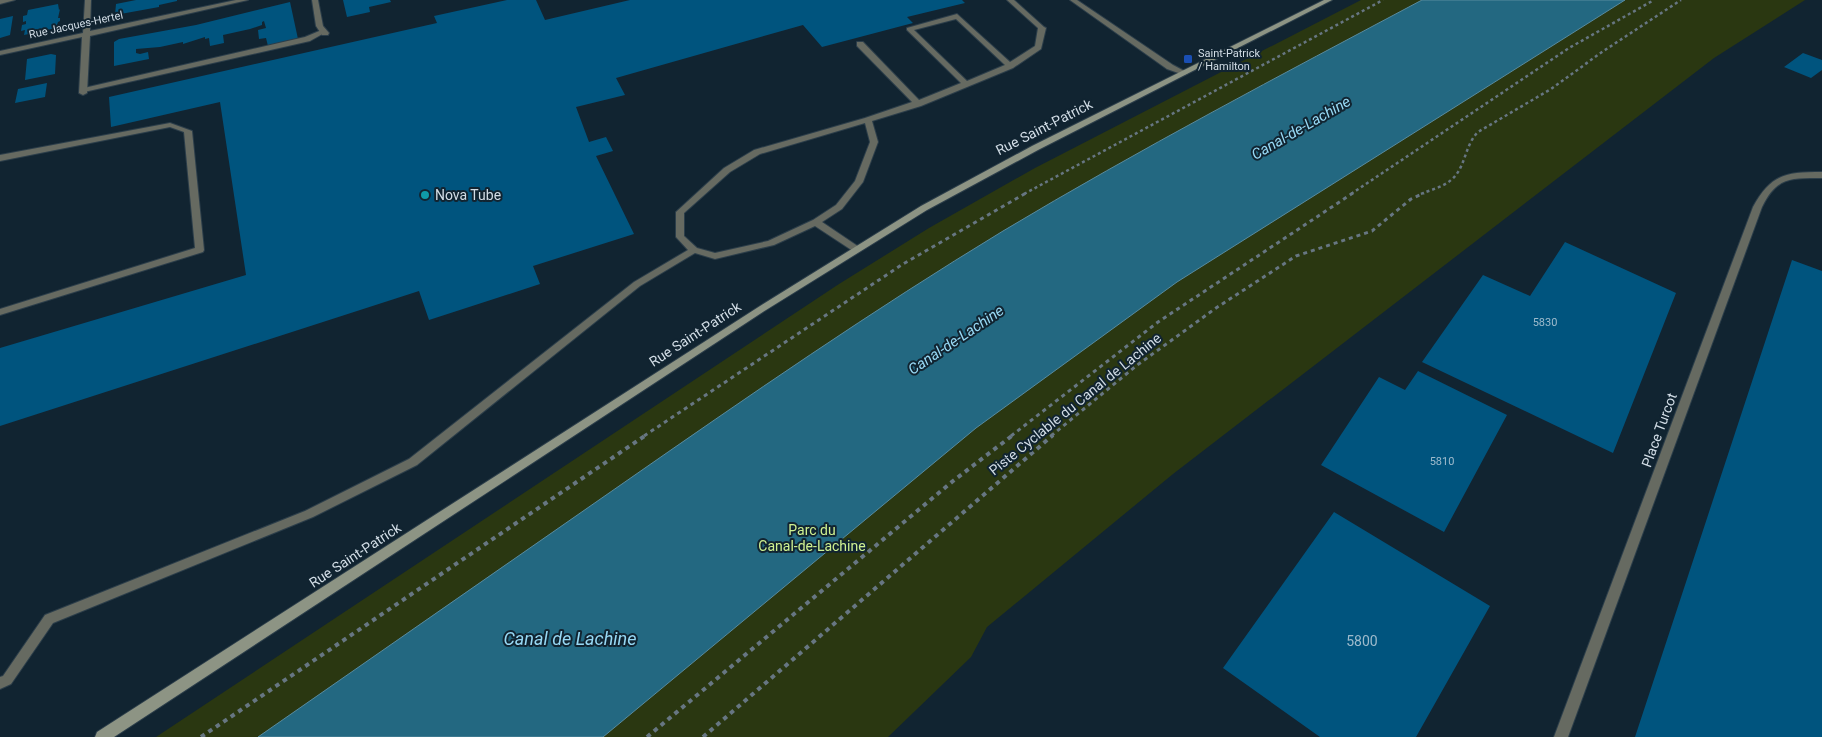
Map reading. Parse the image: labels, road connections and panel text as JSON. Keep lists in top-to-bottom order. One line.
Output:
{"streets":{"main road":["Rue Saint-Patrick"],"street":["Rue Jacques-Hertel","Place Turcot"],"path":["Piste Cyclable du Canal de Lachine"]},"water":["Canal-de-Lachine","Canal de Lachine"],"parks":["Parc du Canal-de-Lachine"],"places":{"transit":["Saint-Patrick / Hamilton"],"other":["Nova Tube"]},"house_numbers":["5830","5810","5800"]}
